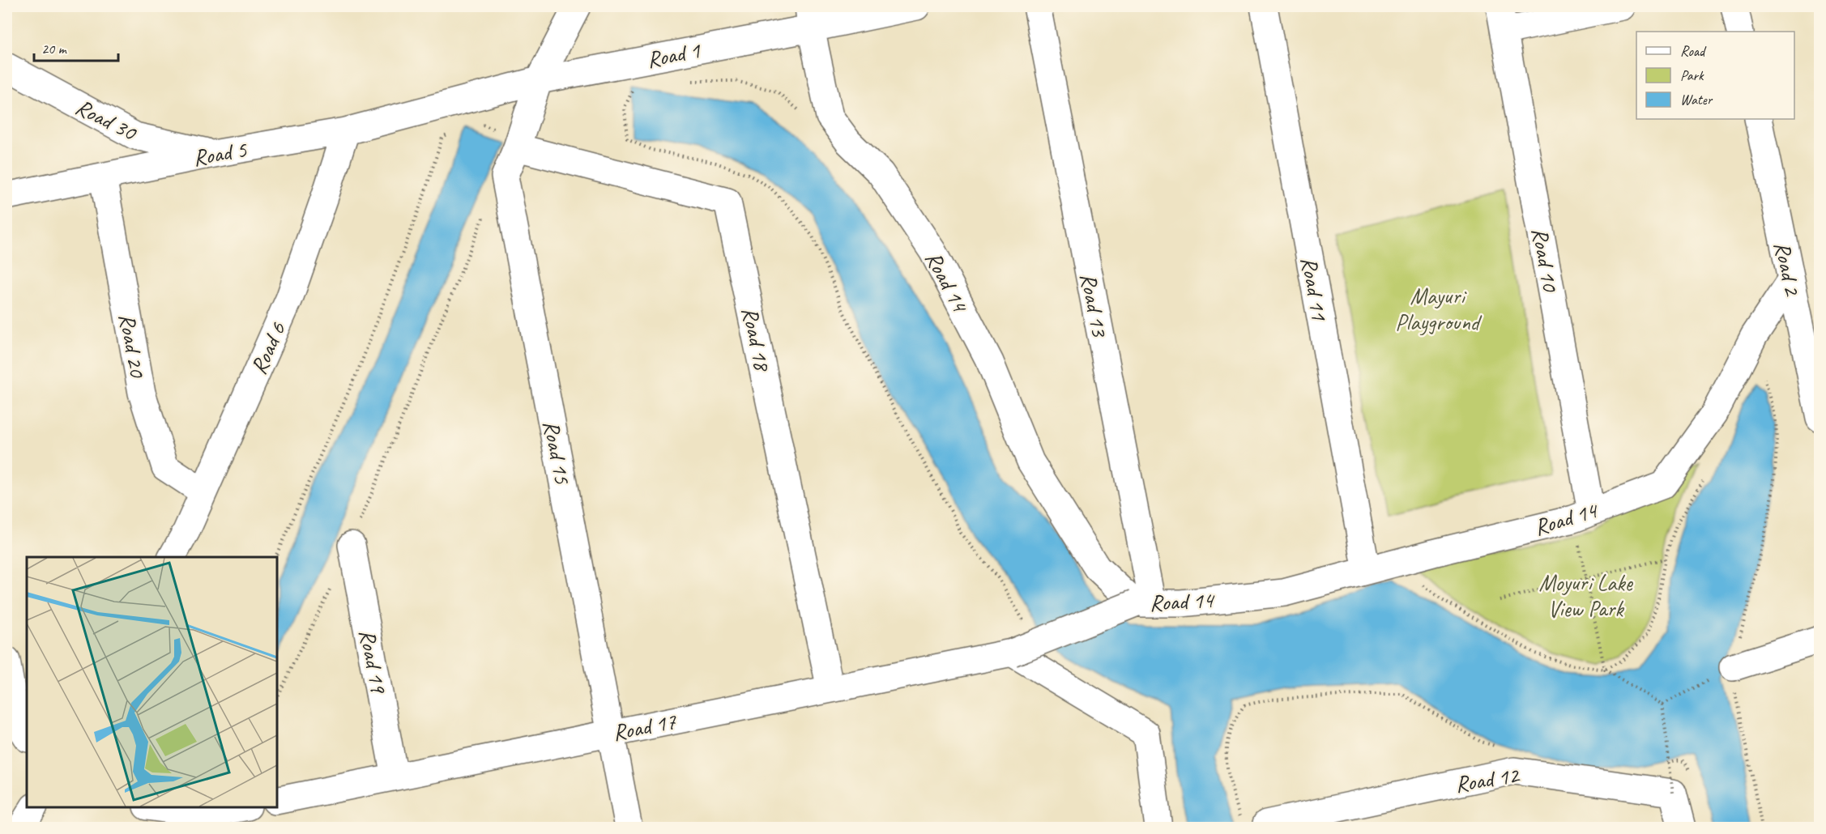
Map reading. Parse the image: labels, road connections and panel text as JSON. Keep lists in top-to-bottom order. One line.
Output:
{"streets":{"street":["Road 1","Road 30","Road 5","Road 10","Road 2","Road 14","Road 11","Road 13","Road 18","Road 20","Road 6","Road 15","Road 19","Road 17","Road 12"]},"crossings":[["Road 1","Road 5"],["Road 1","Road 14"],["Road 1","Road 15"],["Road 30","Road 5"],["Road 5","Road 20"],["Road 5","Road 6"],["Road 10","Road 14"],["Road 2","Road 14"],["Road 14","Road 11"],["Road 14","Road 13"],["Road 14","Road 17"],["Road 13","Road 17"],["Road 18","Road 15"],["Road 18","Road 17"],["Road 20","Road 6"],["Road 15","Road 17"],["Road 19","Road 17"]],"parks":["Mayuri Playground","Moyuri Lake View Park"],"legend":["Road","Park","Water"],"scale_bar":"20 m"}
